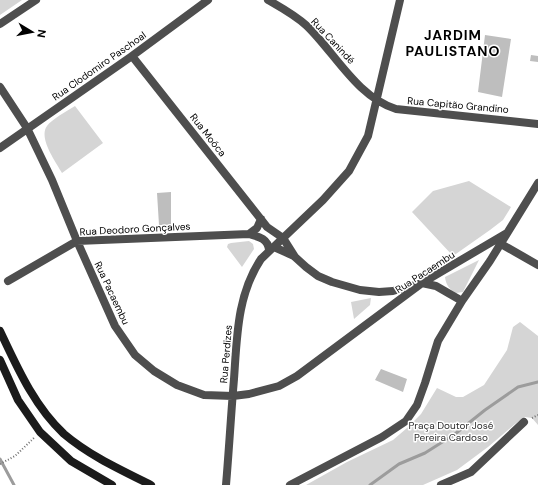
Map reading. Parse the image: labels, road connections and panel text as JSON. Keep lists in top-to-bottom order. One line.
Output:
{"streets":{"street":["Rua Canindé","Rua Clodomiro Paschoal","Rua Capitão Grandino","Rua Moóca","Rua Deodoro Gonçalves","Rua Pacaembu","Rua Perdizes"]},"crossings":[["Rua Canindé","Rua Capitão Grandino"],["Rua Canindé","Rua Perdizes"],["Rua Clodomiro Paschoal","Rua Moóca"],["Rua Clodomiro Paschoal","Rua Pacaembu"],["Rua Capitão Grandino","Rua Perdizes"],["Rua Moóca","Rua Deodoro Gonçalves"],["Rua Moóca","Rua Pacaembu"],["Rua Moóca","Rua Perdizes"],["Rua Deodoro Gonçalves","Rua Pacaembu"],["Rua Deodoro Gonçalves","Rua Perdizes"],["Rua Pacaembu","Rua Perdizes"]],"districts":["JARDIM PAULISTANO"],"parks":["Praça Doutor José Pereira Cardoso"],"north":"right"}
